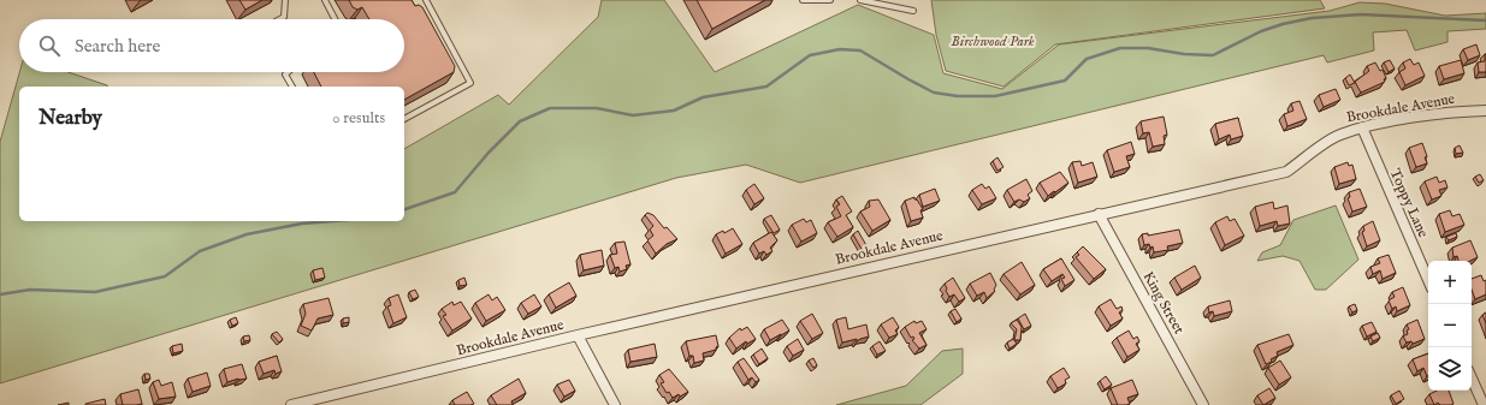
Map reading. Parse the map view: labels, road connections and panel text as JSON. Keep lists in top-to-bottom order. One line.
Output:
{"streets":{"street":["Brookdale Avenue","Toppy Lane","King Street"]},"crossings":[["Brookdale Avenue","Toppy Lane"],["Brookdale Avenue","King Street"]],"parks":["Birchwood Park"],"page":{"search":"Search here","heading":["Nearby","0 results"],"map_buttons":["+","−"]}}
